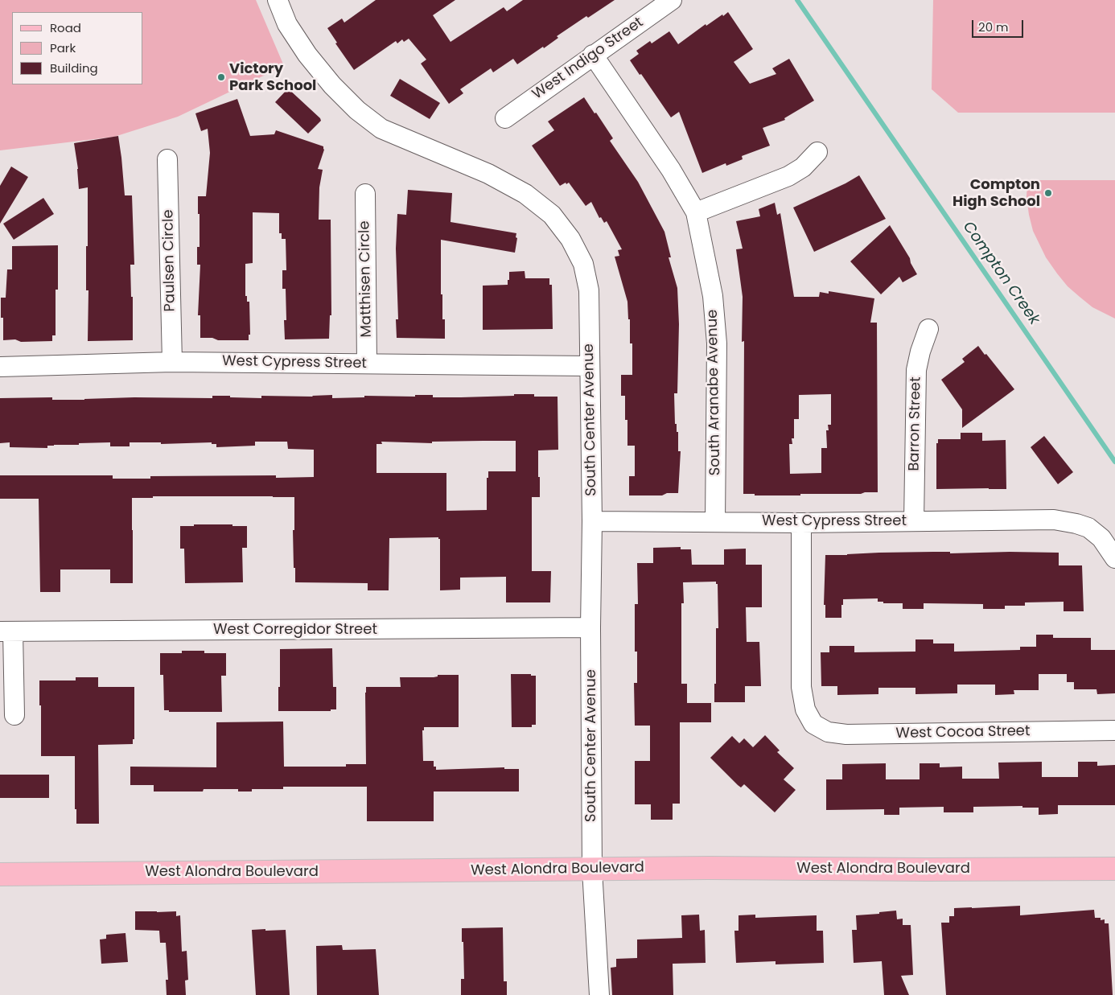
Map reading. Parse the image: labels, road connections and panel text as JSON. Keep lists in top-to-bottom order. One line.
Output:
{"streets":{"main road":["West Alondra Boulevard"],"street":["West Indigo Street","Paulsen Circle","Matthisen Circle","West Cypress Street","South Aranabe Avenue","South Center Avenue","Barron Street","West Corregidor Street","West Cocoa Street"]},"crossings":[["West Indigo Street","South Aranabe Avenue"],["Paulsen Circle","West Cypress Street"],["Matthisen Circle","West Cypress Street"],["West Cypress Street","South Aranabe Avenue"],["West Cypress Street","South Center Avenue"],["West Cypress Street","Barron Street"],["West Cypress Street","West Cocoa Street"],["South Center Avenue","West Corregidor Street"],["South Center Avenue","West Alondra Boulevard"]],"water":["Compton Creek"],"places":["Victory Park School","Compton High School"],"legend":["Road","Park","Building"],"scale_bar":"20 m"}
